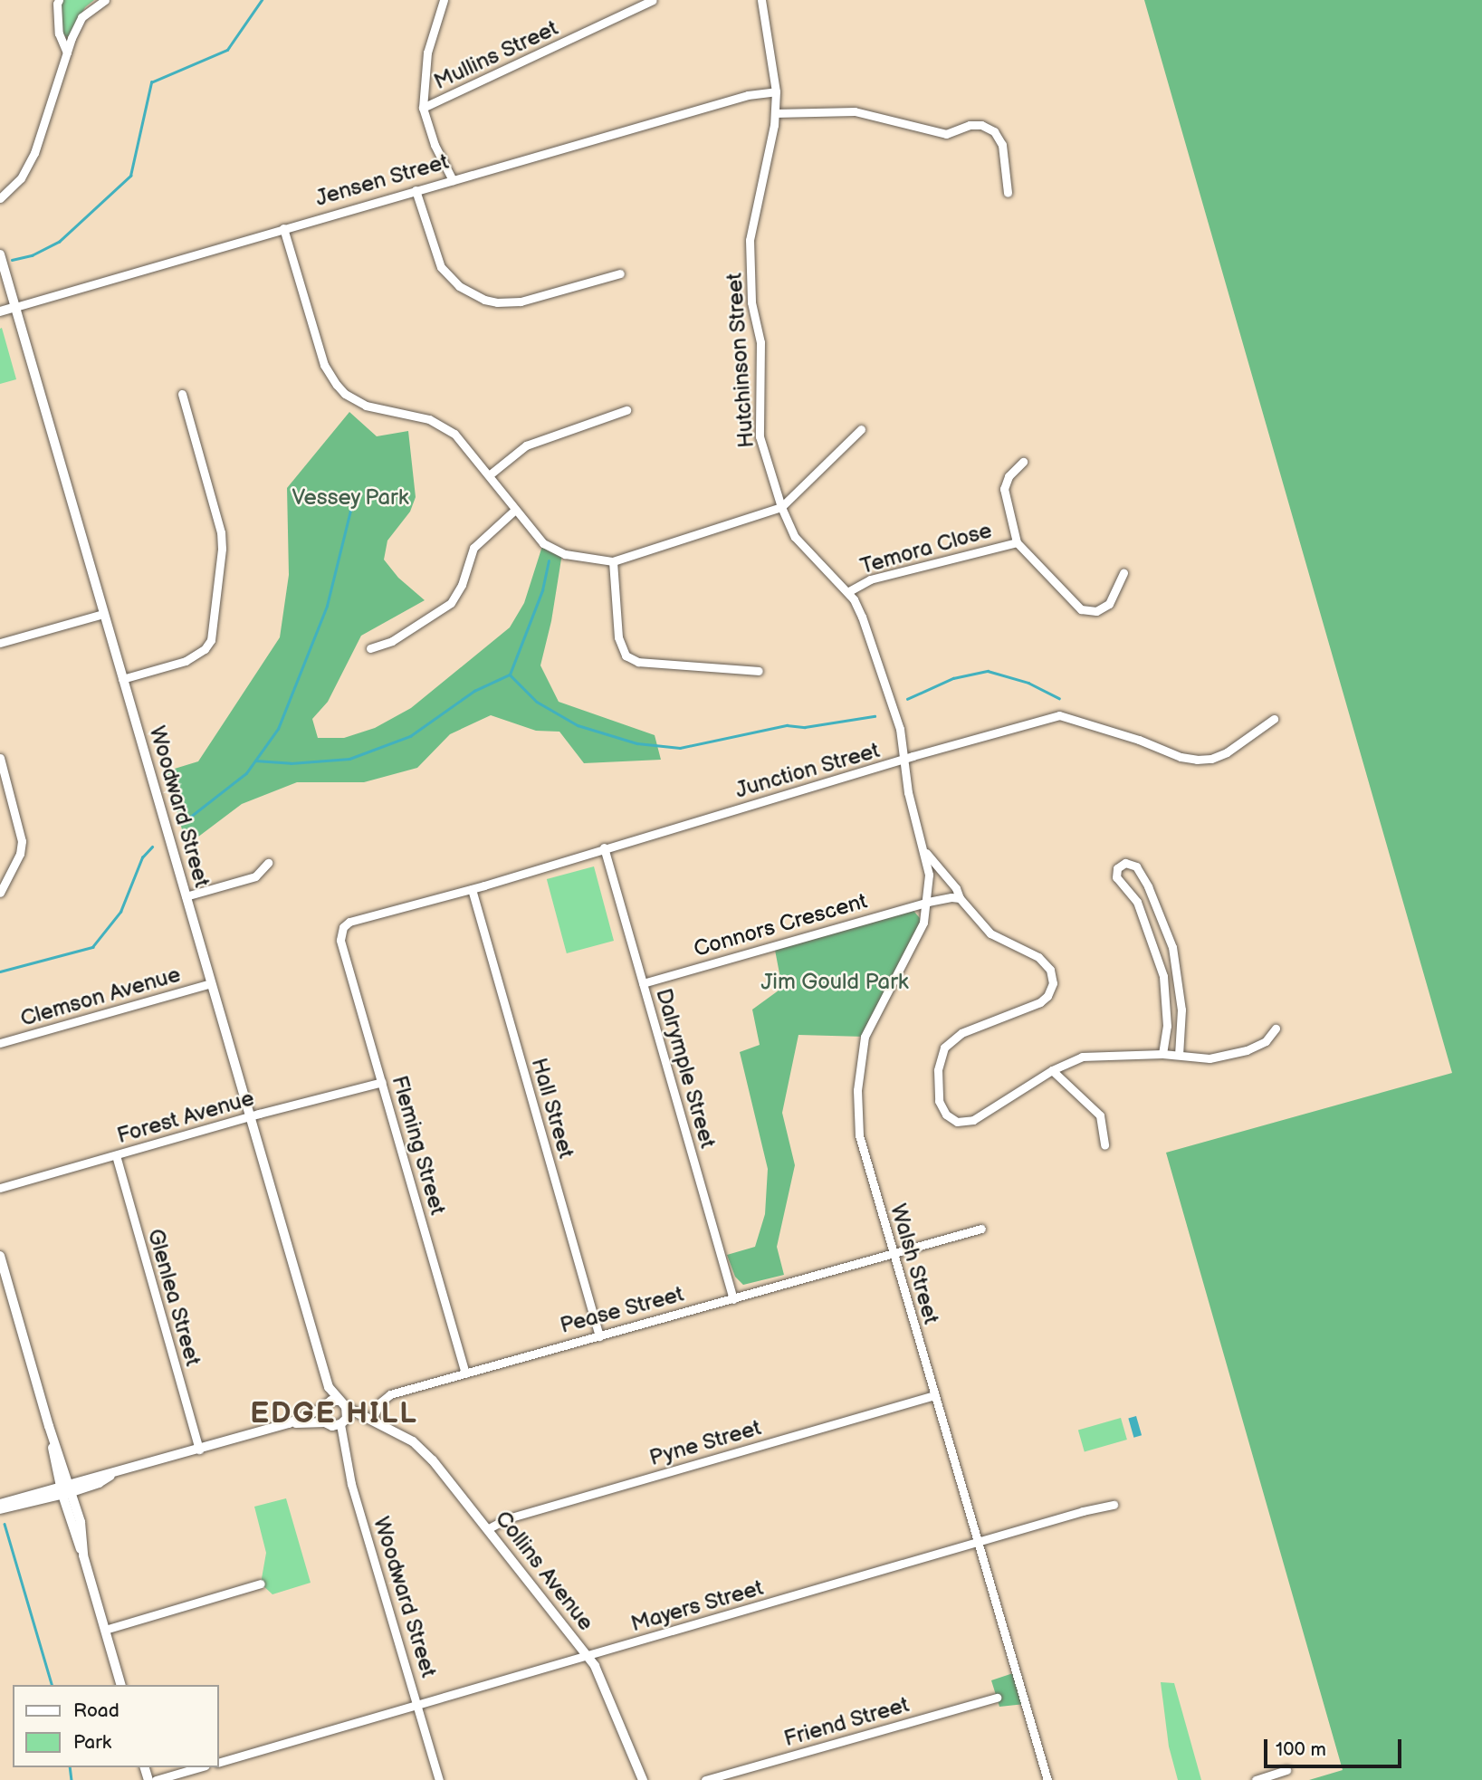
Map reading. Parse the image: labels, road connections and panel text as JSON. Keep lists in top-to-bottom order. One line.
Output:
{"streets":{"street":["Mullins Street","Jensen Street","Hutchinson Street","Temora Close","Junction Street","Woodward Street","Connors Crescent","Clemson Avenue","Dalrymple Street","Hall Street","Forest Avenue","Fleming Street","Walsh Street","Glenlea Street","Pease Street","Pyne Street","Collins Avenue","Mayers Street","Friend Street"]},"crossings":[["Jensen Street","Hutchinson Street"],["Jensen Street","Woodward Street"],["Hutchinson Street","Temora Close"],["Hutchinson Street","Junction Street"],["Hutchinson Street","Walsh Street"],["Junction Street","Dalrymple Street"],["Junction Street","Hall Street"],["Junction Street","Fleming Street"],["Junction Street","Walsh Street"],["Woodward Street","Clemson Avenue"],["Woodward Street","Forest Avenue"],["Woodward Street","Collins Avenue"],["Woodward Street","Mayers Street"],["Connors Crescent","Dalrymple Street"],["Connors Crescent","Walsh Street"],["Dalrymple Street","Pease Street"],["Hall Street","Pease Street"],["Forest Avenue","Fleming Street"],["Forest Avenue","Glenlea Street"],["Fleming Street","Pease Street"],["Walsh Street","Pease Street"],["Walsh Street","Pyne Street"],["Walsh Street","Mayers Street"],["Pease Street","Collins Avenue"],["Pyne Street","Collins Avenue"],["Collins Avenue","Mayers Street"]],"districts":["EDGE HILL"],"parks":["Vessey Park","Jim Gould Park"],"legend":["Road","Park"],"scale_bar":"100 m"}
